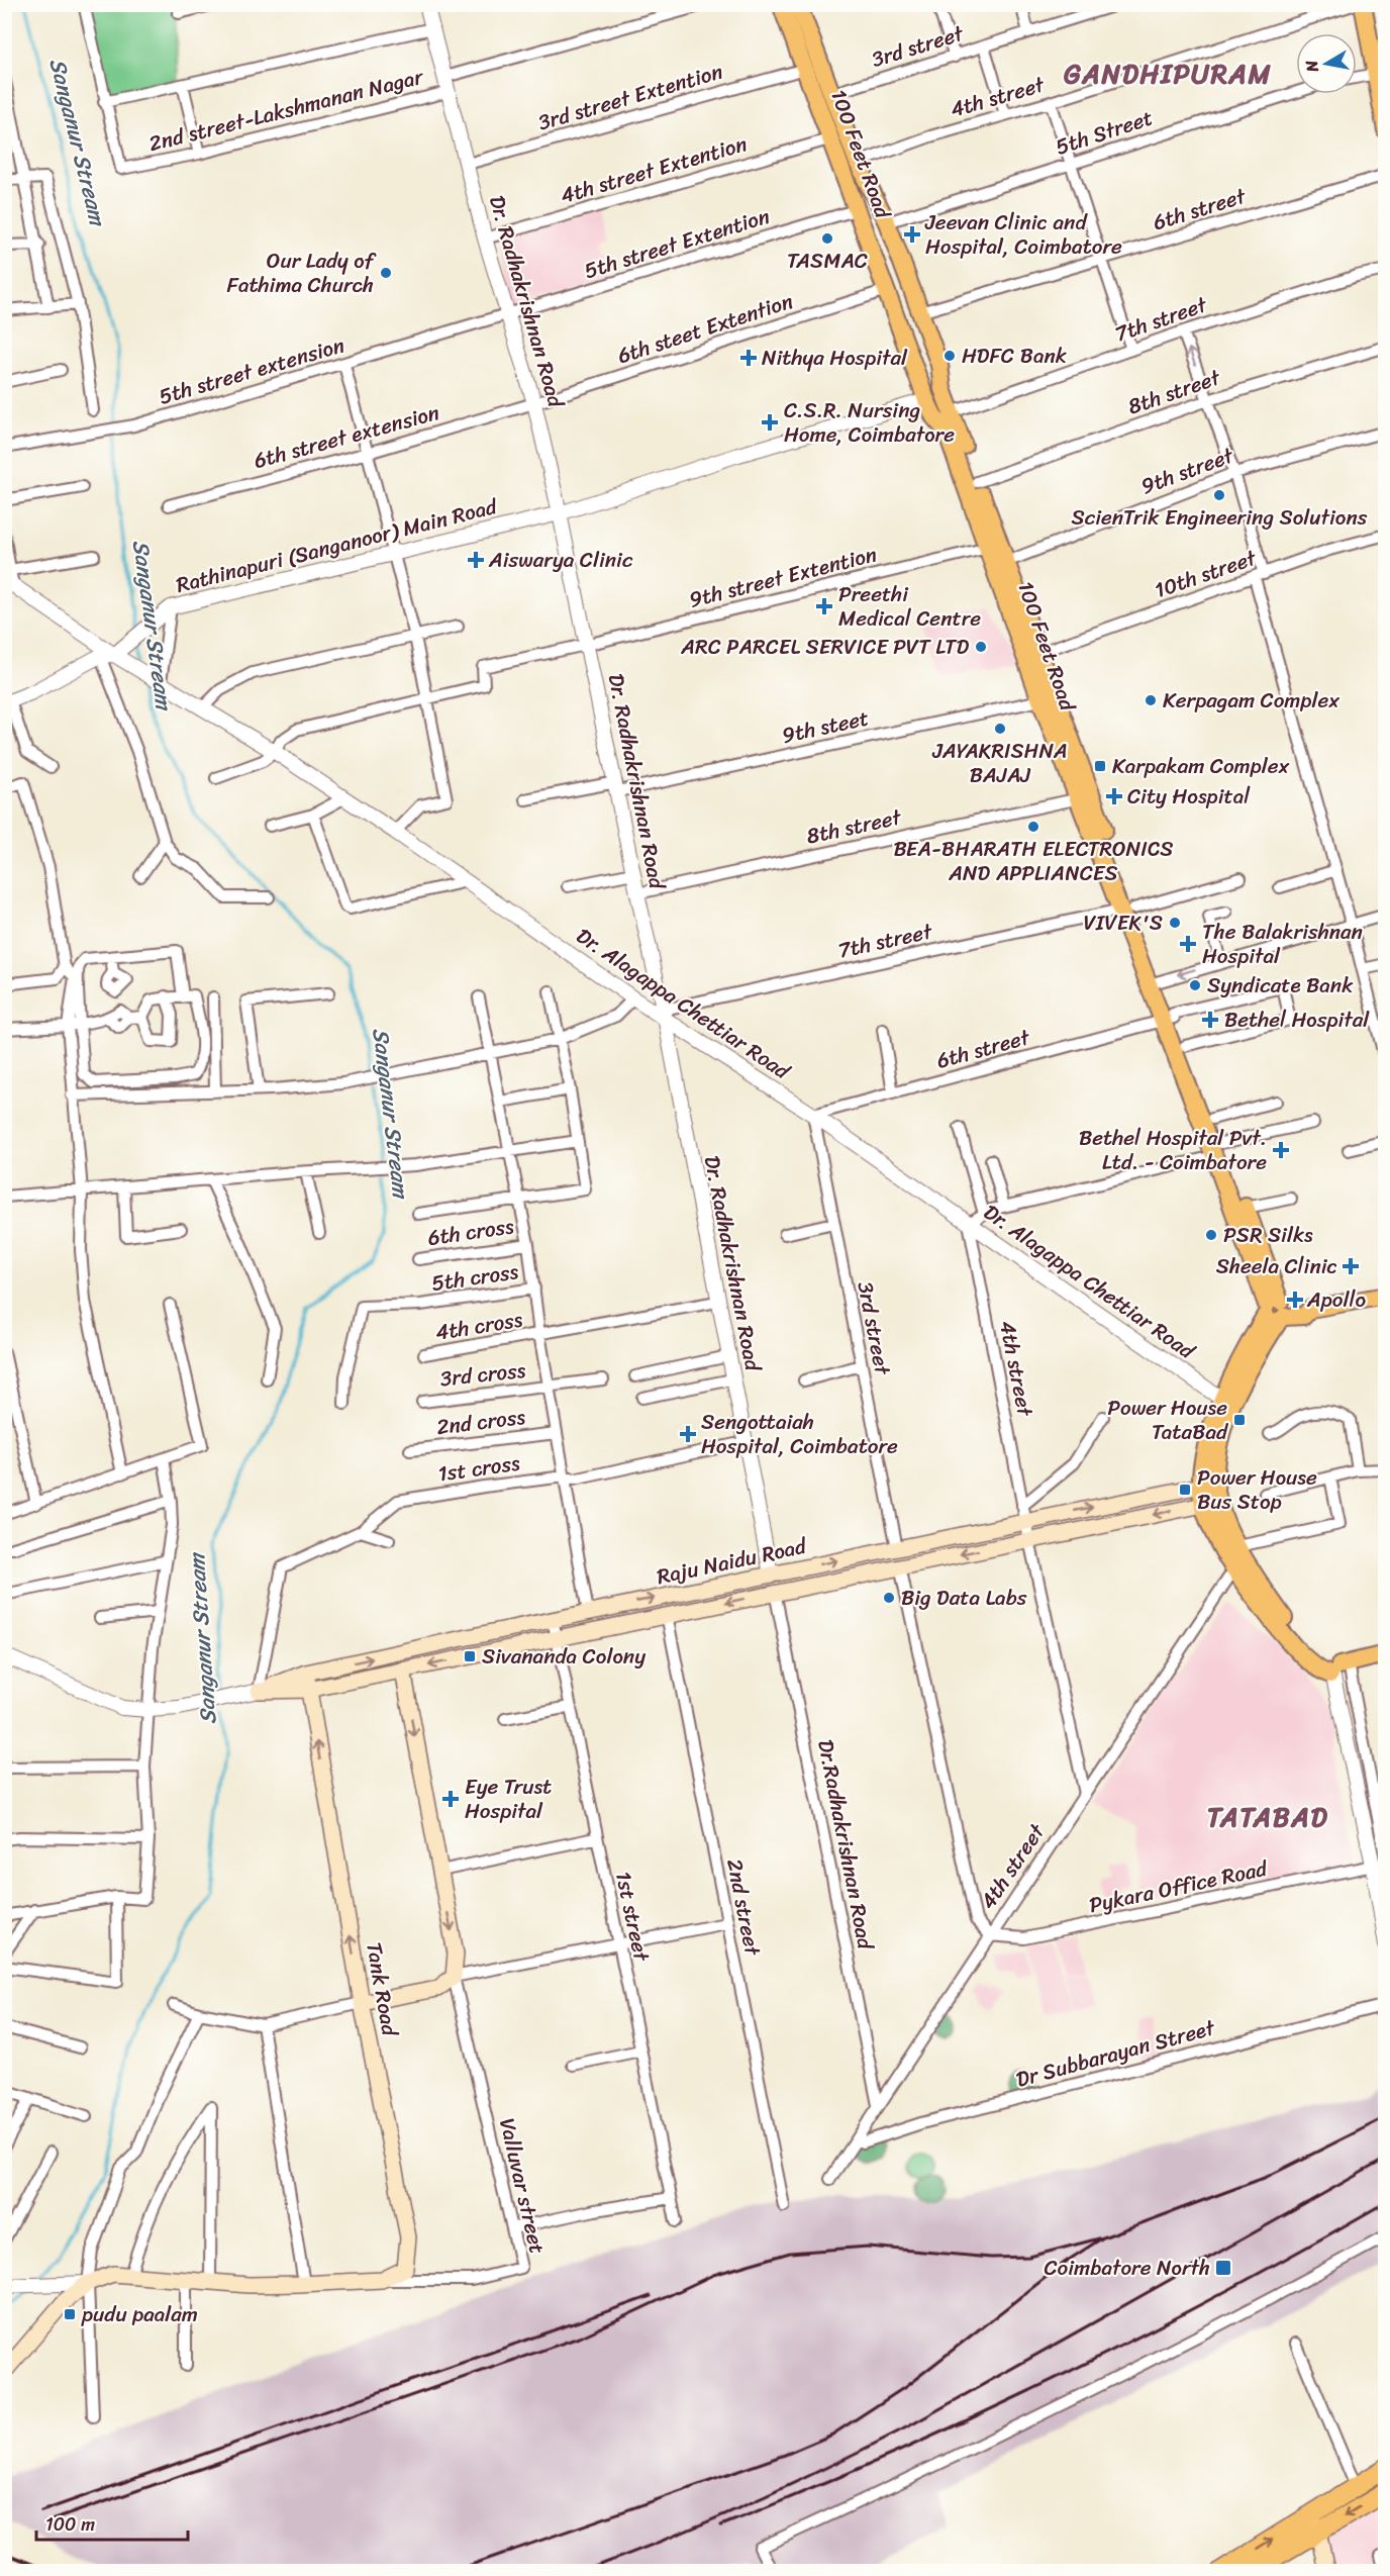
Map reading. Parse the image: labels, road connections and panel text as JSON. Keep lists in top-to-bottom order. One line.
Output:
{"streets":{"main road":["100 Feet Road","Raju Naidu Road","Tank Road"],"street":["3rd street","3rd street Extention","4th street","2nd street-Lakshmanan Nagar","5th Street","4th street Extention","6th street","5th street Extention","Dr. Radhakrishnan Road","7th street","6th steet Extention","5th street extension","8th street","6th street extension","9th street","Rathinapuri (Sanganoor) Main Road","10th street","9th street Extention","9th steet","Dr. Alagappa Chettiar Road","6th cross","5th cross","4th cross","3rd cross","2nd cross","1st cross","Dr.Radhakrishnan Road","Pykara Office Road","2nd street","1st street","Dr Subbarayan Street","Valluvar street"]},"crossings":[["3rd street","100 Feet Road"],["3rd street","6th street"],["3rd street","Dr. Alagappa Chettiar Road"],["3rd street","Raju Naidu Road"],["3rd street Extention","100 Feet Road"],["3rd street Extention","Dr. Radhakrishnan Road"],["4th street","100 Feet Road"],["4th street","Dr. Alagappa Chettiar Road"],["4th street","Raju Naidu Road"],["4th street","Dr.Radhakrishnan Road"],["4th street","Pykara Office Road"],["4th street","Dr Subbarayan Street"],["2nd street-Lakshmanan Nagar","Dr. Radhakrishnan Road"],["5th Street","100 Feet Road"],["100 Feet Road","4th street Extention"],["100 Feet Road","6th street"],["100 Feet Road","5th street Extention"],["100 Feet Road","7th street"],["100 Feet Road","6th steet Extention"],["100 Feet Road","8th street"],["100 Feet Road","9th street"],["100 Feet Road","Rathinapuri (Sanganoor) Main Road"],["100 Feet Road","10th street"],["100 Feet Road","9th street Extention"],["100 Feet Road","9th steet"],["4th street Extention","Dr. Radhakrishnan Road"],["6th street","Dr. Alagappa Chettiar Road"],["5th street Extention","Dr. Radhakrishnan Road"],["5th street Extention","5th street extension"],["Dr. Radhakrishnan Road","7th street"],["Dr. Radhakrishnan Road","6th steet Extention"],["Dr. Radhakrishnan Road","5th street extension"],["Dr. Radhakrishnan Road","8th street"],["Dr. Radhakrishnan Road","6th street extension"],["Dr. Radhakrishnan Road","Rathinapuri (Sanganoor) Main Road"],["Dr. Radhakrishnan Road","9th street Extention"],["Dr. Radhakrishnan Road","9th steet"],["Dr. Radhakrishnan Road","Dr. Alagappa Chettiar Road"],["Dr. Radhakrishnan Road","4th cross"],["Dr. Radhakrishnan Road","1st cross"],["Dr. Radhakrishnan Road","Raju Naidu Road"],["7th street","Dr. Alagappa Chettiar Road"],["6th steet Extention","6th street extension"],["Rathinapuri (Sanganoor) Main Road","Dr. Alagappa Chettiar Road"],["Raju Naidu Road","Dr.Radhakrishnan Road"],["Raju Naidu Road","2nd street"],["Raju Naidu Road","1st street"],["Raju Naidu Road","Tank Road"],["Tank Road","Valluvar street"]],"districts":["GANDHIPURAM","TATABAD"],"water":["Sanganur Stream"],"places":{"health":["Jeevan Clinic and Hospital, Coimbatore","Nithya Hospital","C.S.R. Nursing Home, Coimbatore","Aiswarya Clinic","Preethi Medical Centre","City Hospital","The Balakrishnan Hospital","Bethel Hospital","Bethel Hospital Pvt. Ltd. - Coimbatore","Sheela Clinic","Apollo","Sengottaiah Hospital, Coimbatore","Eye Trust Hospital"],"other":["TASMAC","Our Lady of Fathima Church","HDFC Bank","ScienTrik Engineering Solutions","ARC PARCEL SERVICE PVT LTD","Kerpagam Complex","JAYAKRISHNA BAJAJ","BEA-BHARATH ELECTRONICS AND APPLIANCES","VIVEK'S","Syndicate Bank","PSR Silks","Big Data Labs"],"transit":["Karpakam Complex","Power House TataBad","Power House Bus Stop","Sivananda Colony","Coimbatore North","pudu paalam"]},"scale_bar":"100 m","north":"left"}
